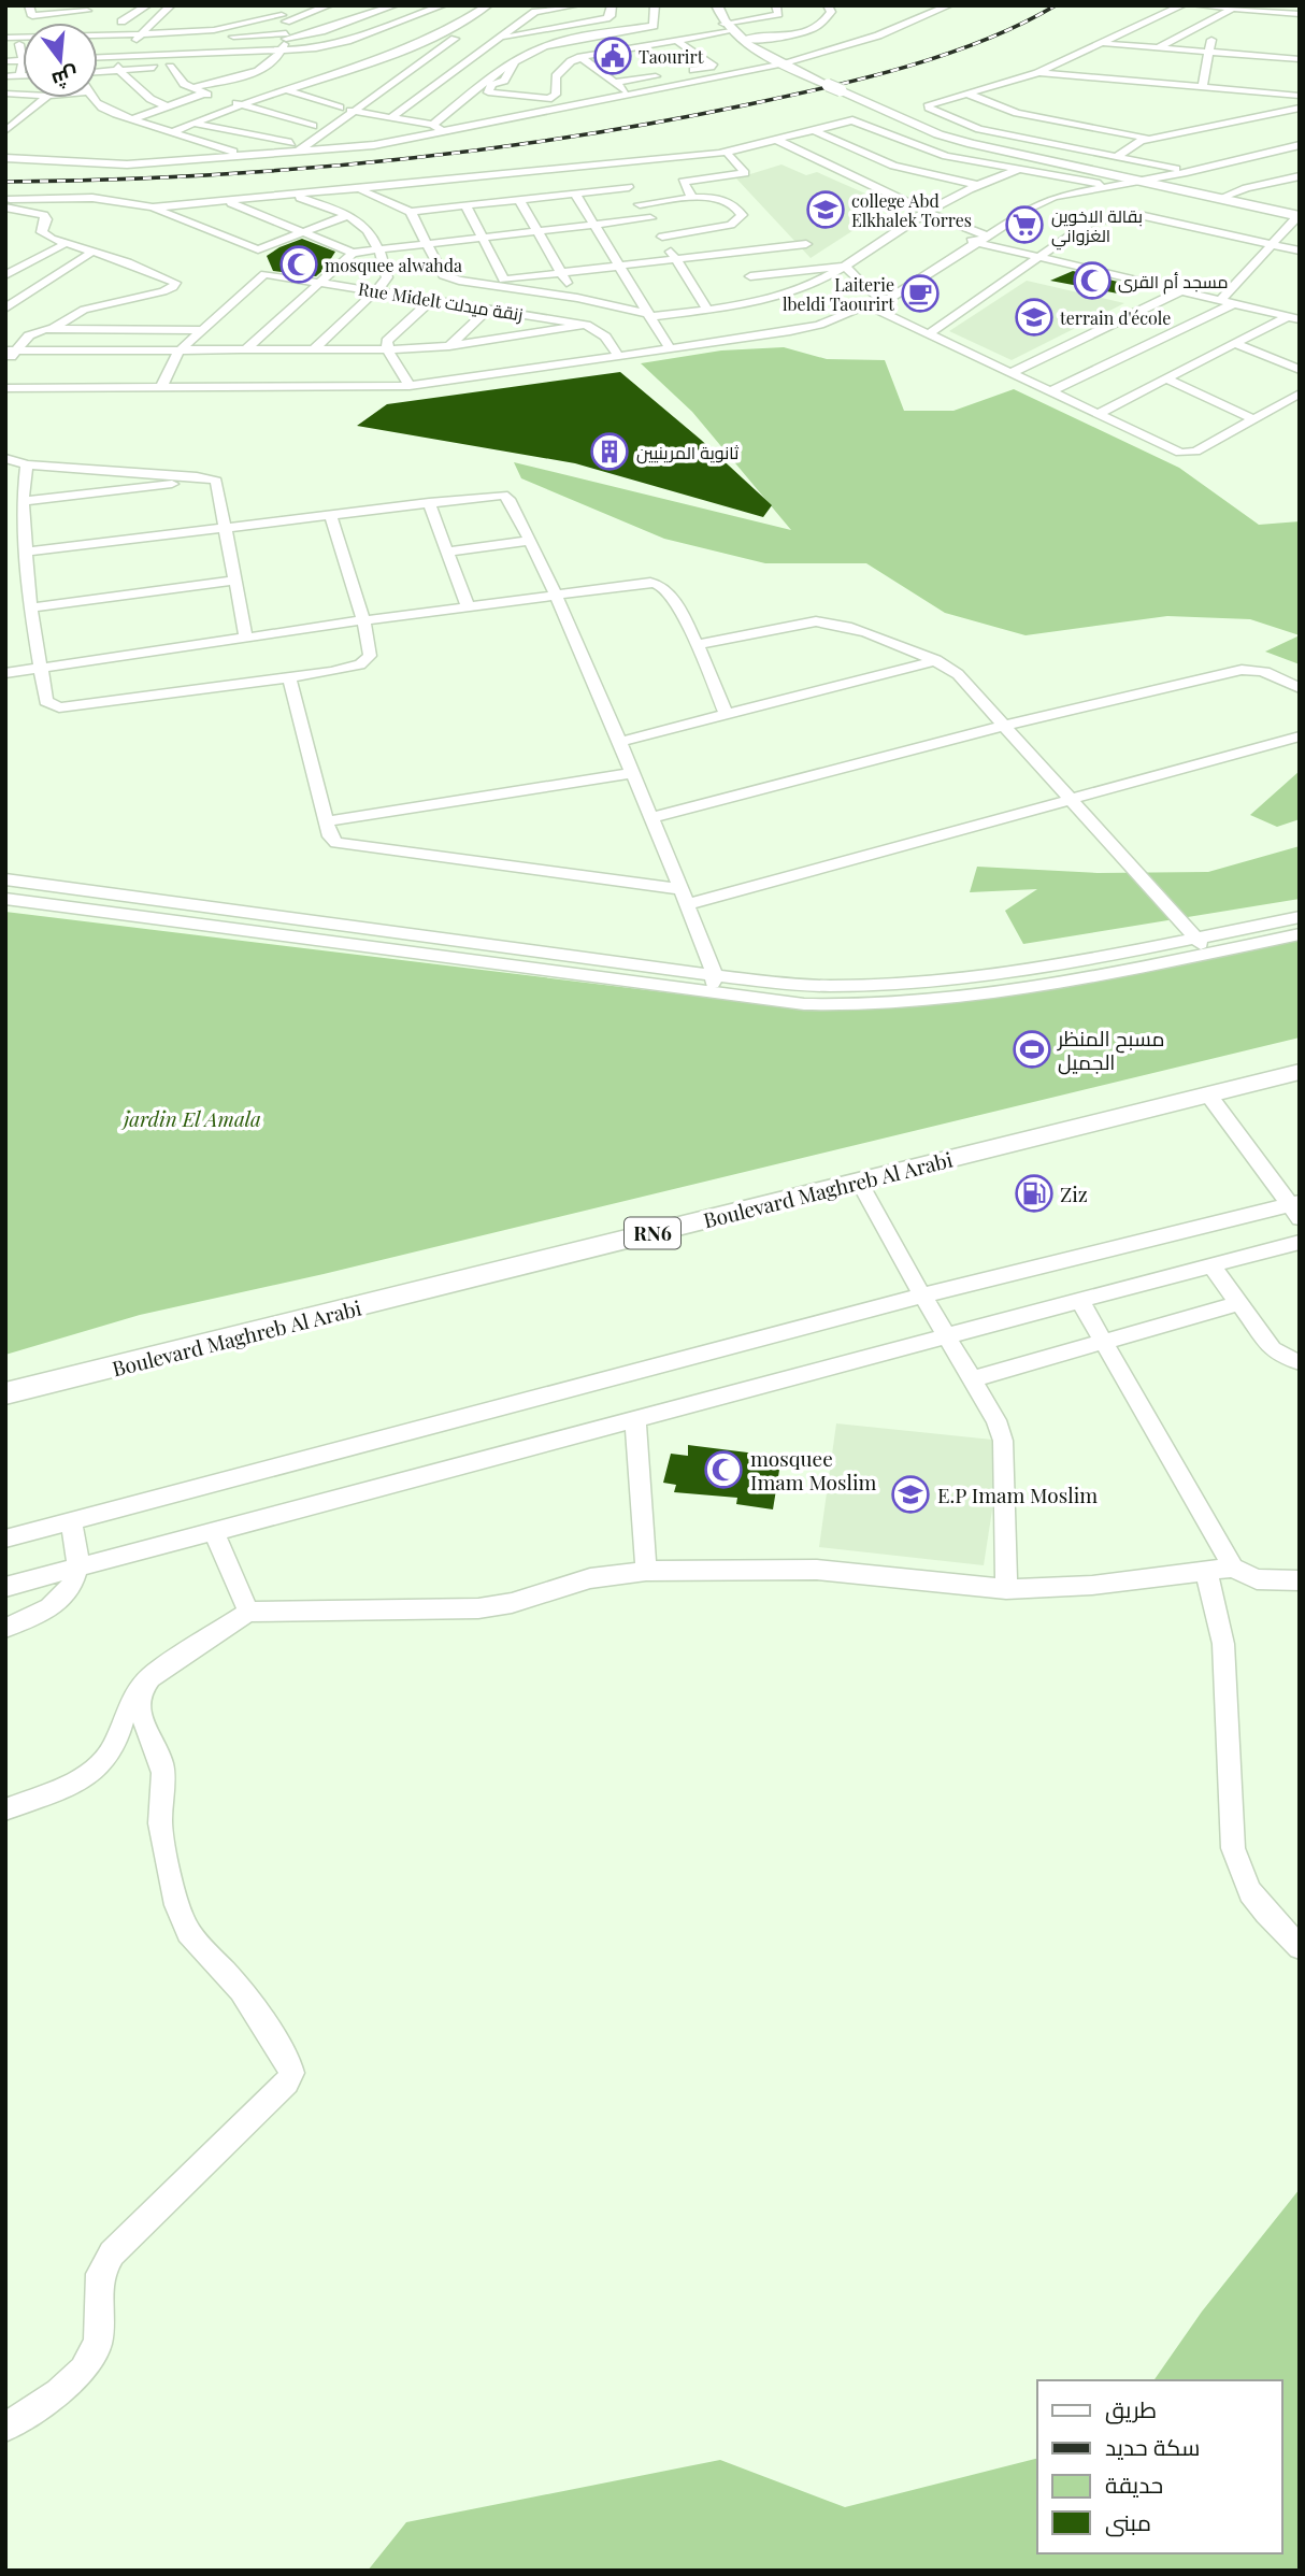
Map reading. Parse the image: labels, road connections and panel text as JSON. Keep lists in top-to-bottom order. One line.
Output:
{"streets":{"main road":["Boulevard Maghreb Al Arabi","RN6"],"street":["Rue Midelt زنقة ميدلت"]},"parks":["jardin El Amala"],"places":{"public building":["Taourirt"],"school or university":["college Abd Elkhalek Torres","terrain d'école","E.P Imam Moslim"],"supermarket":["بقالة الاخوين الغزواني"],"mosque":["mosquee alwahda","مسجد أم القرى","mosquee Imam Moslim"],"cafe":["Laiterie lbeldi Taourirt"],"building":["ثانوية المرينيين"],"sports":["مسبح المنظر الجميل"],"fuel station":["Ziz"]},"legend":["طريق","سكة حديد","حديقة","مبنى"],"north":"bottom"}
